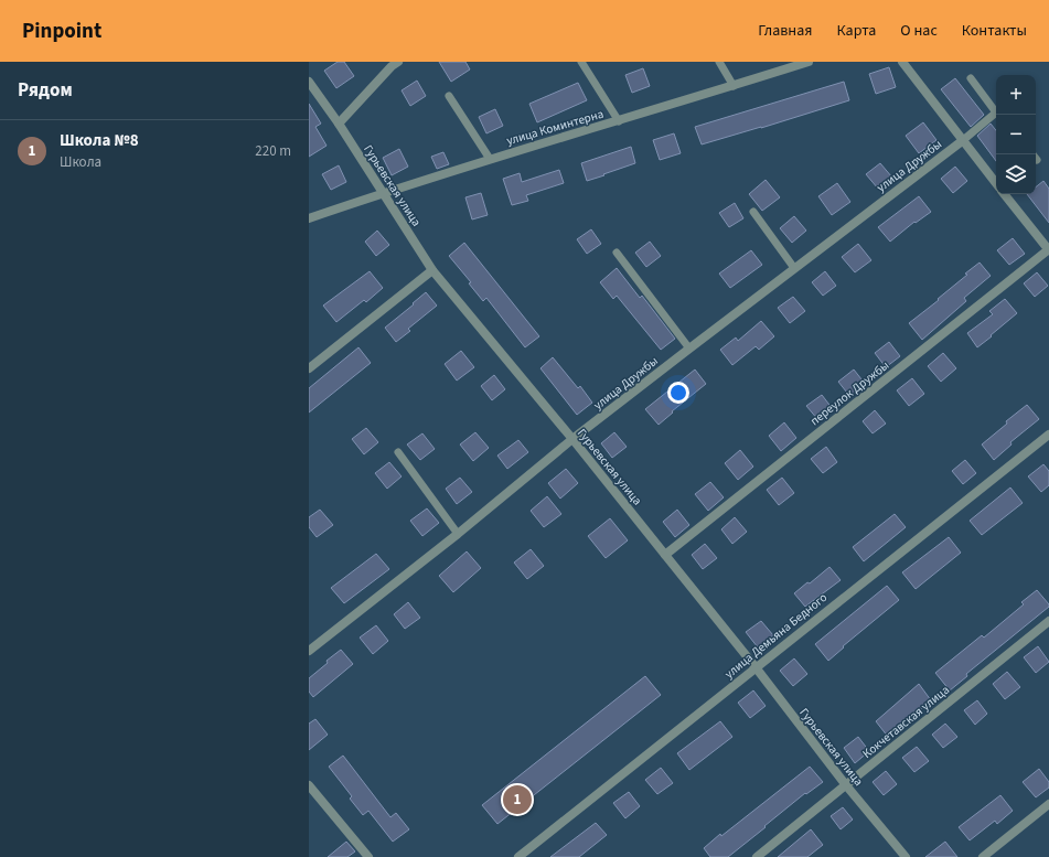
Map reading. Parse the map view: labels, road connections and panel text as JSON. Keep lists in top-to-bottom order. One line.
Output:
{"streets":{"street":["улица Коминтерна","улица Дружбы","Гурьевская улица","переулок Дружбы","улица Демьяна Бедного","Кокчетавская улица"]},"crossings":[["улица Коминтерна","Гурьевская улица"],["улица Дружбы","Гурьевская улица"],["Гурьевская улица","переулок Дружбы"],["Гурьевская улица","улица Демьяна Бедного"],["Гурьевская улица","Кокчетавская улица"]],"page":{"header":"Pinpoint","nav":["Главная","Карта","О нас","Контакты"],"heading":"Рядом","map_buttons":["+","−"],"list":[{"mark":"1","name":"Школа №8","note":"Школа","value":"220 m"}],"pins":"1"}}
